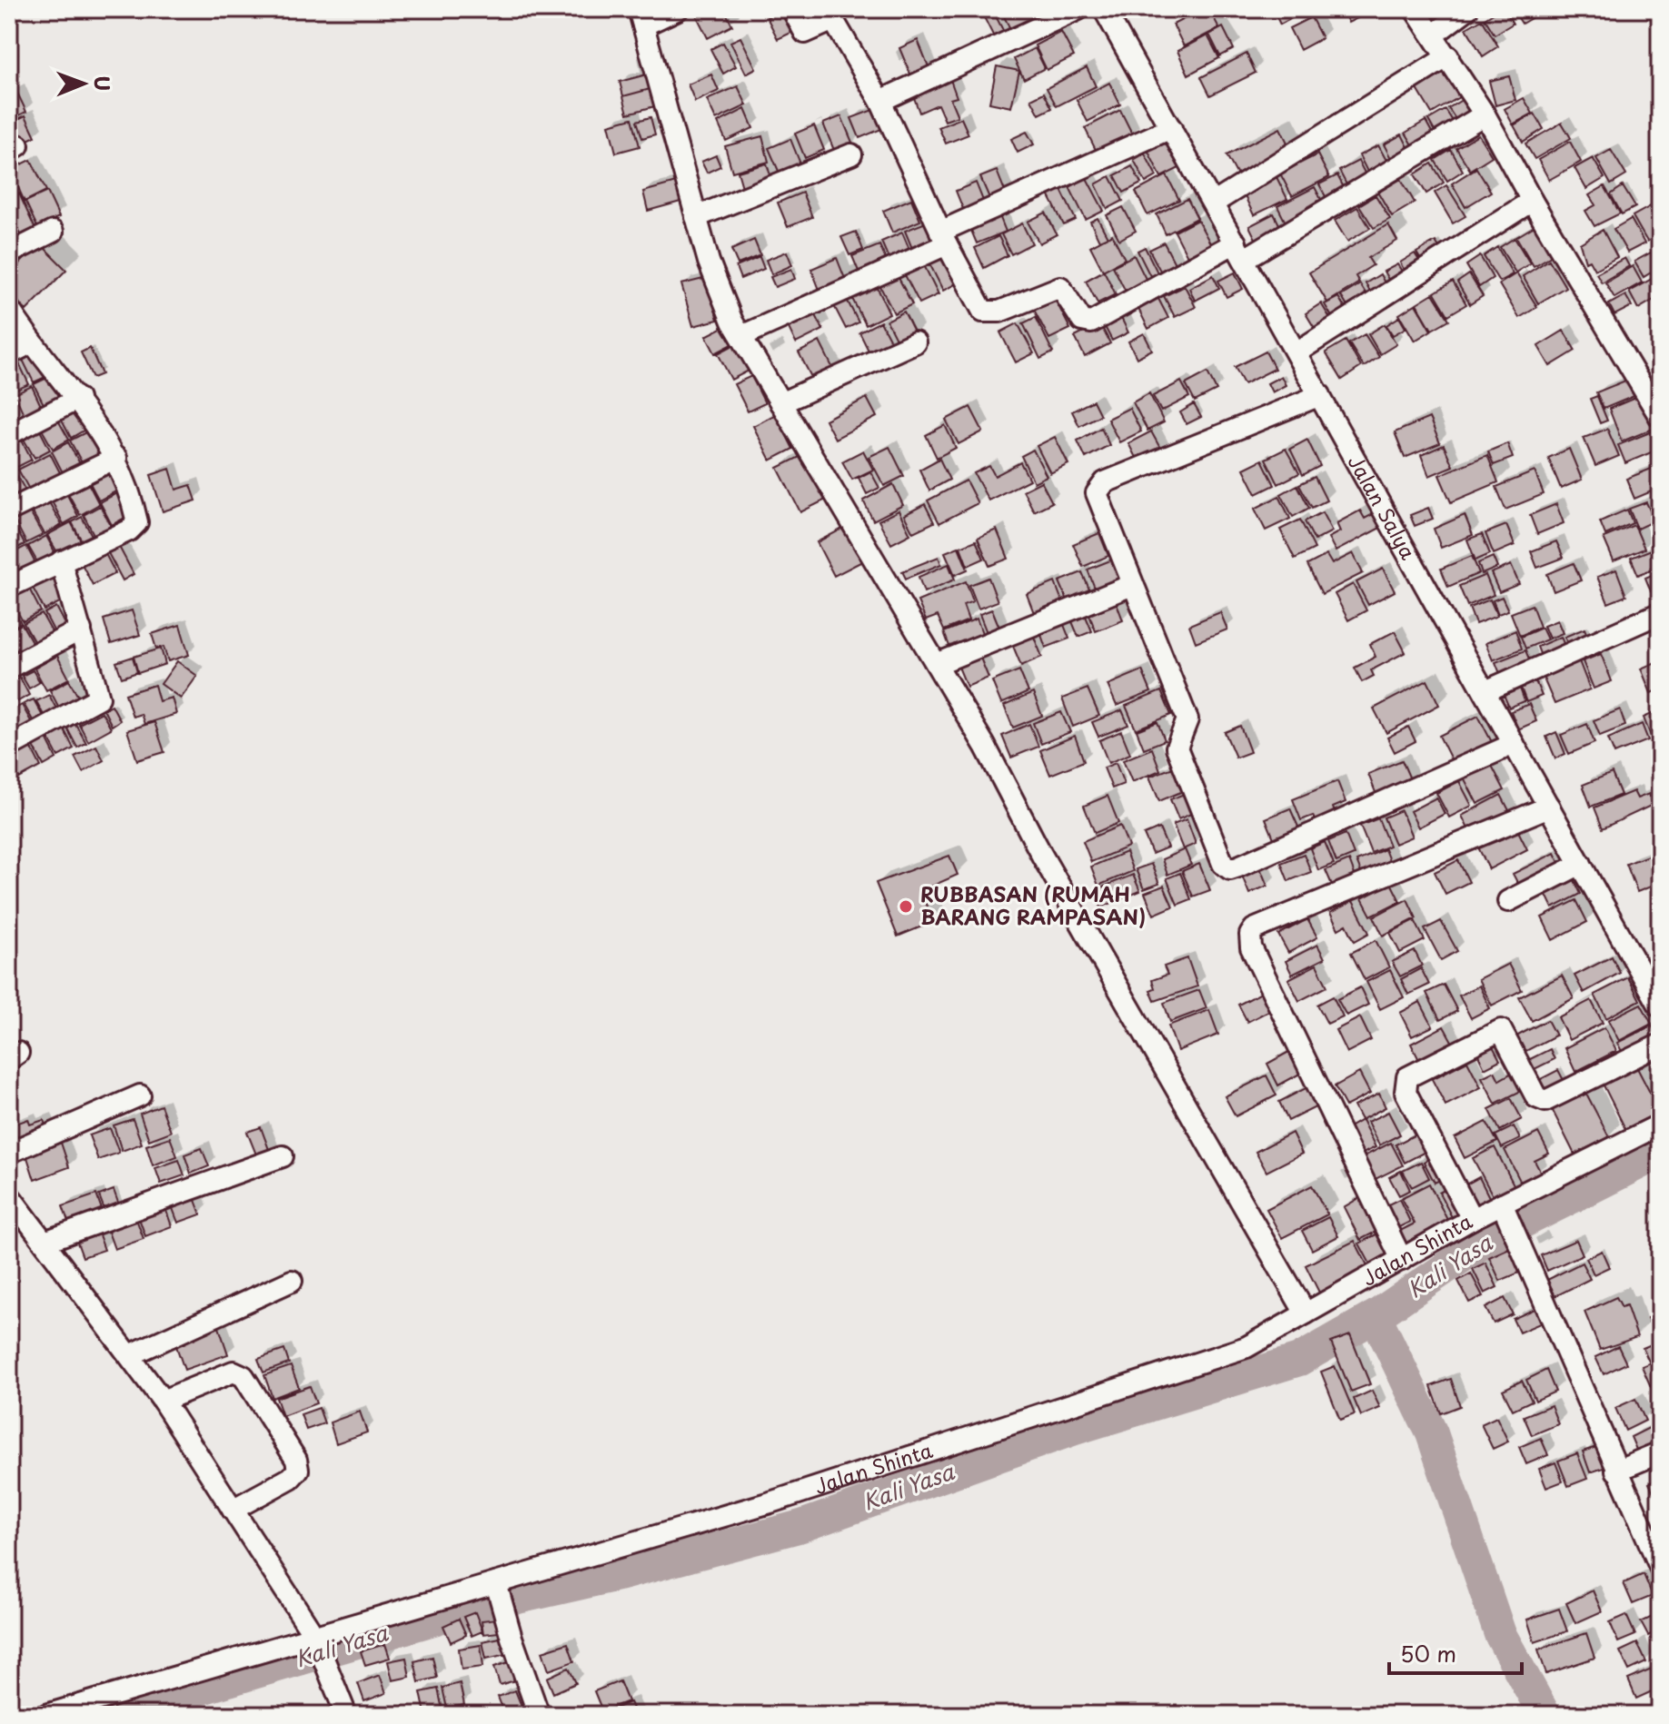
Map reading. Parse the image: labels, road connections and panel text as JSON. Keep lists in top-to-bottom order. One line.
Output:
{"streets":{"street":["Jalan Salya","Jalan Shinta"]},"water":["Kali Yasa"],"places":["RUBBASAN (RUMAH BARANG RAMPASAN)"],"scale_bar":"50 m","north":"right"}
